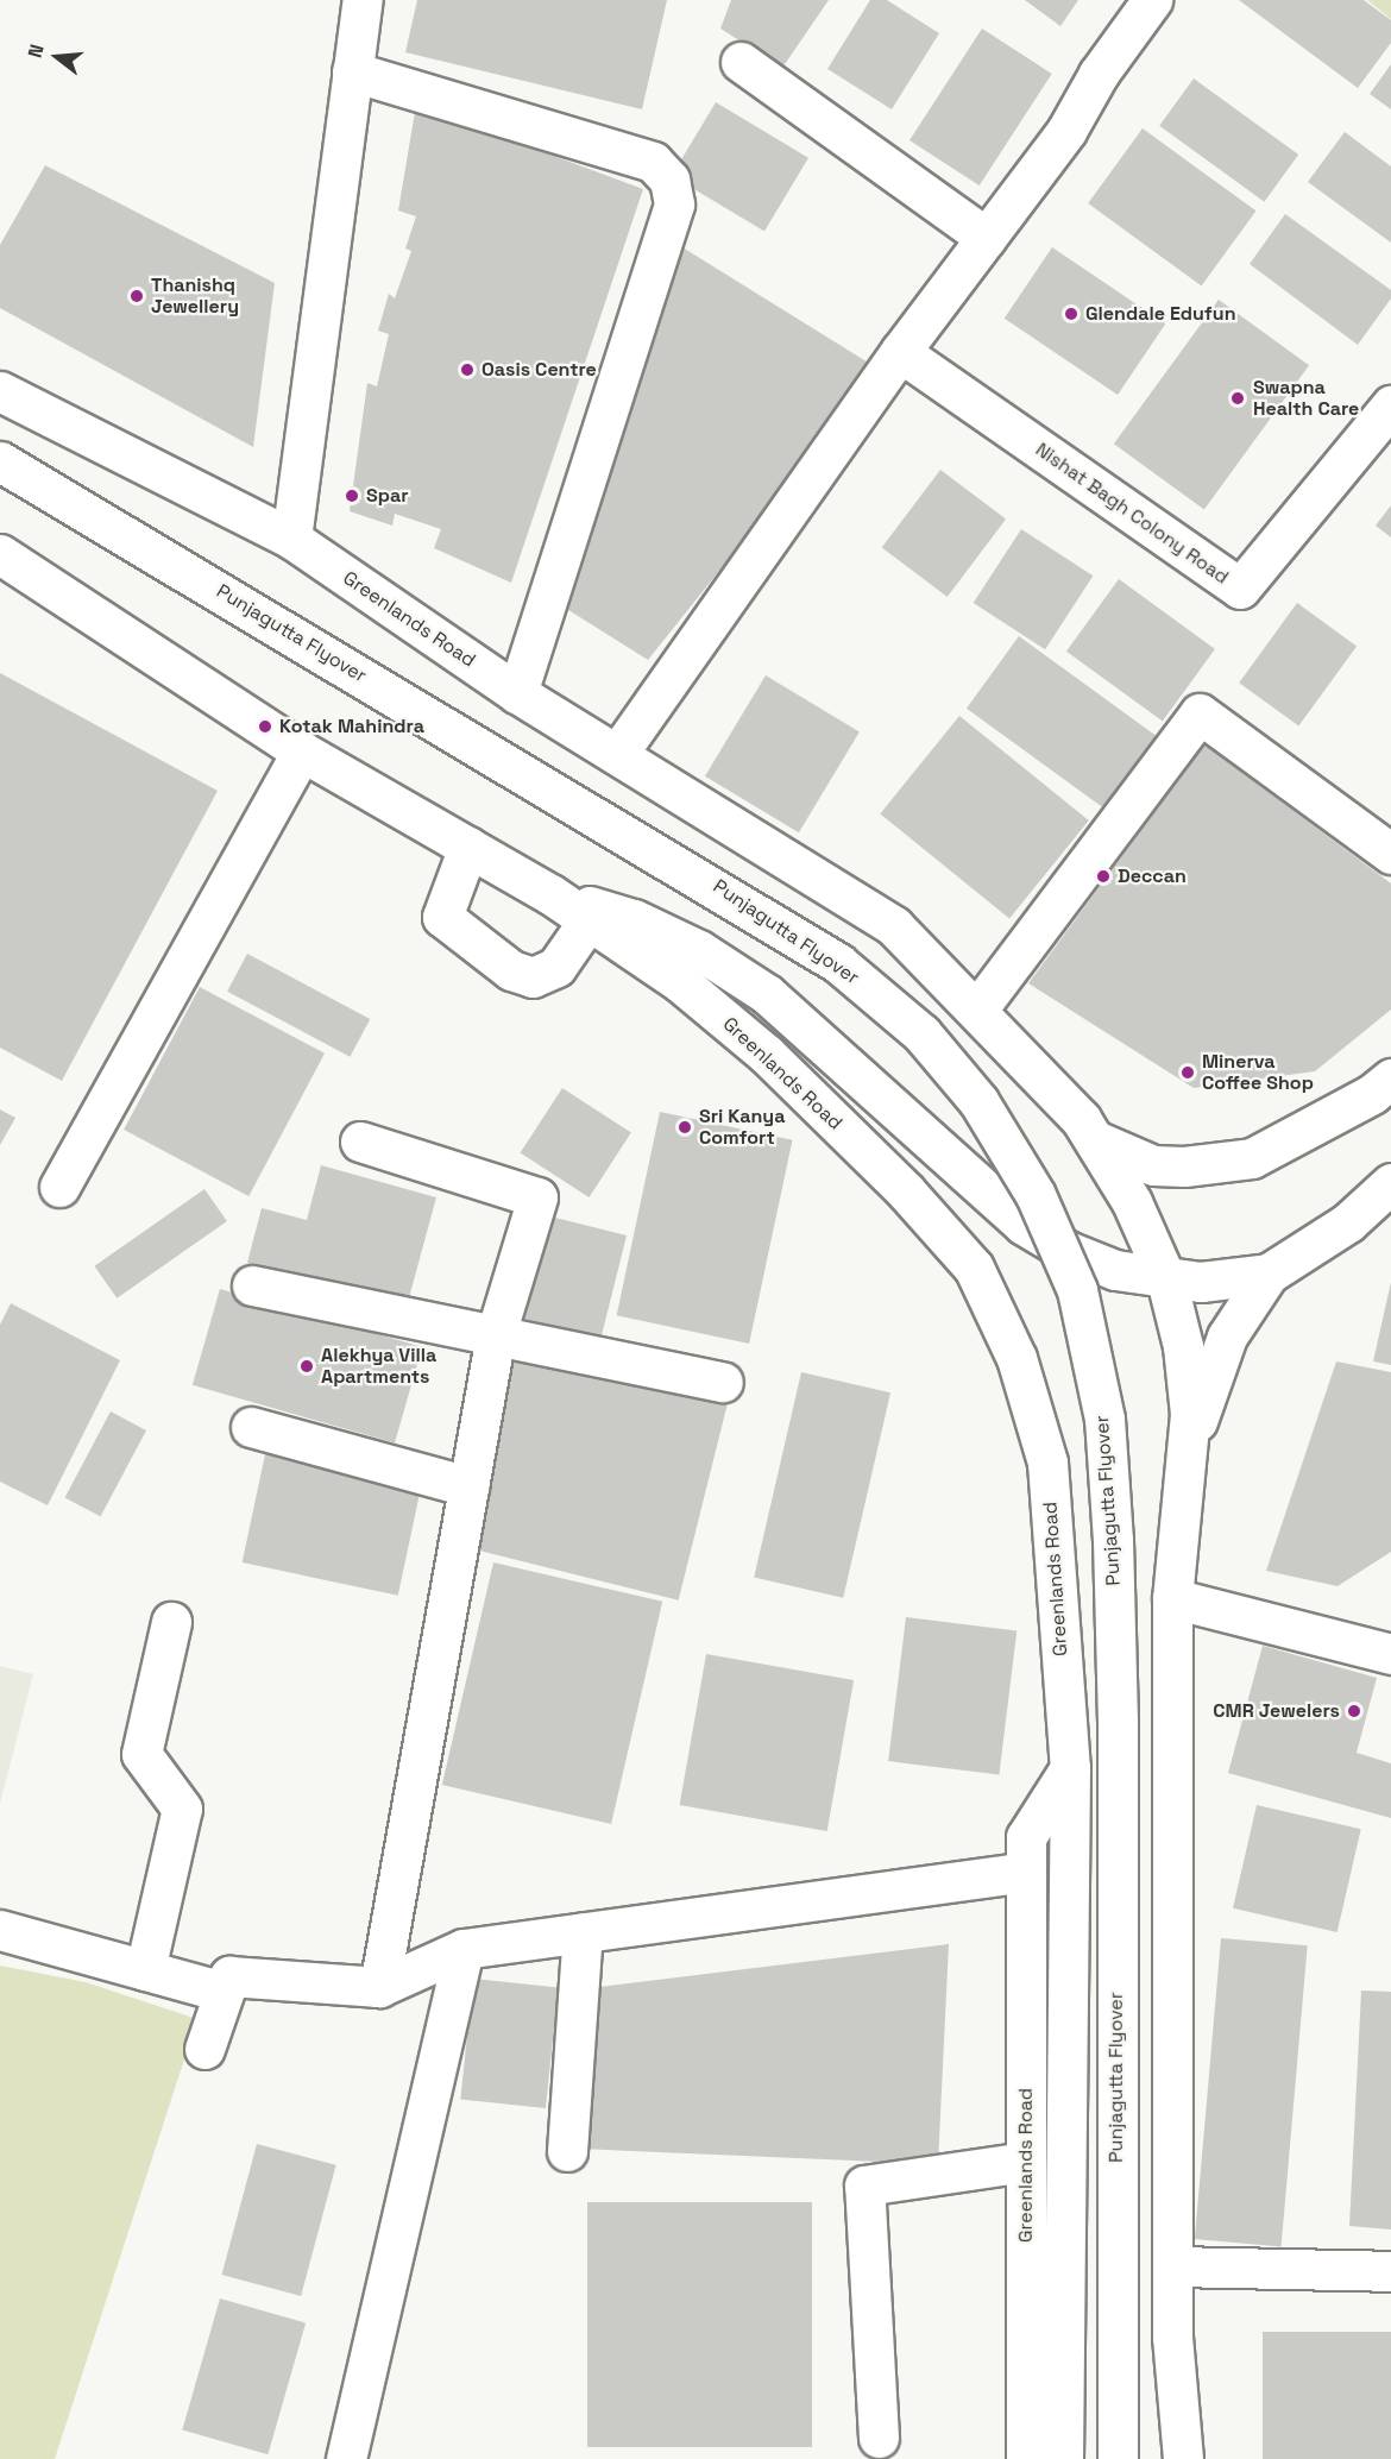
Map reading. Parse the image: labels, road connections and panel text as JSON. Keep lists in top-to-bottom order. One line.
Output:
{"streets":{"main road":["Nishat Bagh Colony Road","Greenlands Road","Punjagutta Flyover"]},"places":["Thanishq Jewellery","Glendale Edufun","Oasis Centre","Swapna Health Care","Spar","Kotak Mahindra","Deccan","Minerva Coffee Shop","Sri Kanya Comfort","Alekhya Villa Apartments","CMR Jewelers"],"north":"left"}
